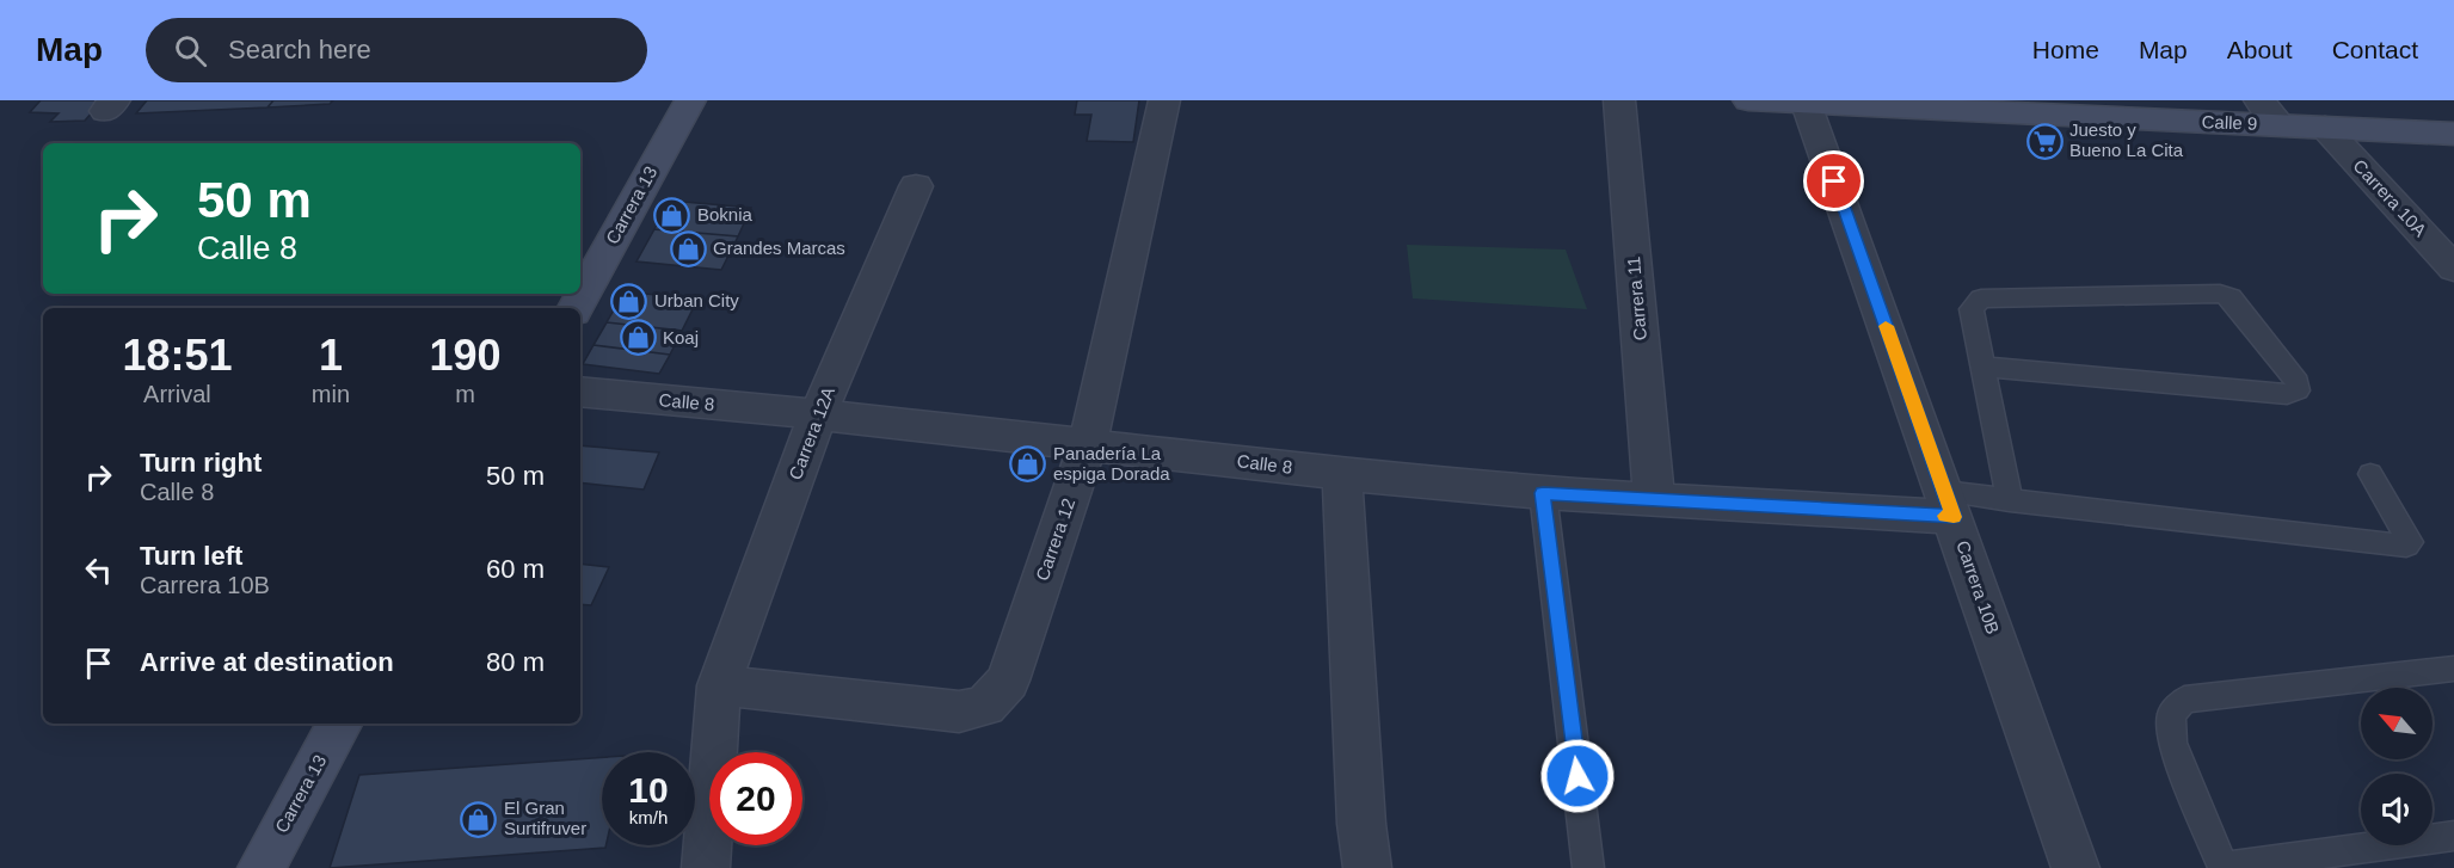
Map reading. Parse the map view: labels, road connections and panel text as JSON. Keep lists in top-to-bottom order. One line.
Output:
{"streets":{"main road":["Calle 9","Carrera 13"],"street":["Carrera 10A","Carrera 11","Calle 8","Carrera 12A","Carrera 12","Carrera 10B"]},"crossings":[["Calle 9","Carrera 10A"],["Calle 9","Carrera 10B"],["Carrera 11","Calle 8"],["Calle 8","Carrera 12A"],["Calle 8","Carrera 12"],["Calle 8","Carrera 10B"],["Carrera 12A","Carrera 12"]],"places":{"supermarket":["Juesto y Bueno La Cita"],"shop":["Boknia","Grandes Marcas","Urban City","Koaj","Panadería La espiga Dorada","El Gran Surtifruver"]},"north":"top left","page":{"header":"Map","search":"Search here","nav":["Home","Map","About","Contact"],"turn":["50 m","Calle 8"],"eta":["18:51","Arrival","1","min","190","m"],"list":[{"name":"Turn right","note":"Calle 8","value":"50 m"},{"name":"Turn left","note":"Carrera 10B","value":"60 m"},{"name":"Arrive at destination","value":"80 m"}],"speed":"10 km/h","limit":"20"}}
